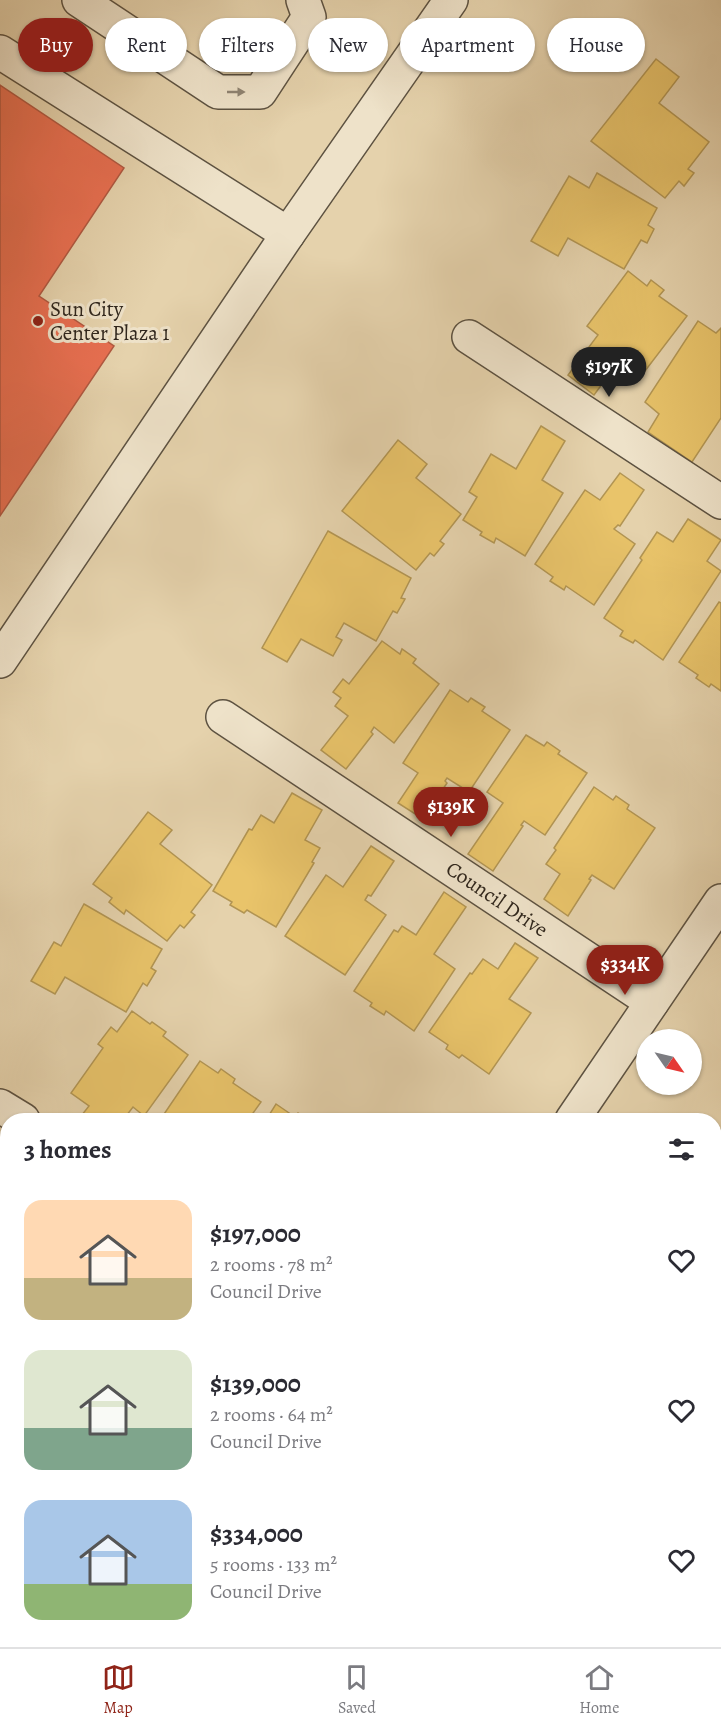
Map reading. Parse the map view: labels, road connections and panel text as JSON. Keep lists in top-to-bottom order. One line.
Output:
{"streets":{"street":["Council Drive"]},"places":["Sun City Center Plaza 1"],"north":"bottom right","page":{"chip":["Buy","Rent","Filters","New","Apartment","House"],"price":["$197K","$139K","$334K"],"heading":"3 homes","list":[{"name":"$197,000","note":"2 rooms · 78 m² · Council Drive"},{"name":"$139,000","note":"2 rooms · 64 m² · Council Drive"},{"name":"$334,000","note":"5 rooms · 133 m² · Council Drive"}],"tabs":["Map","Saved","Home"]}}
